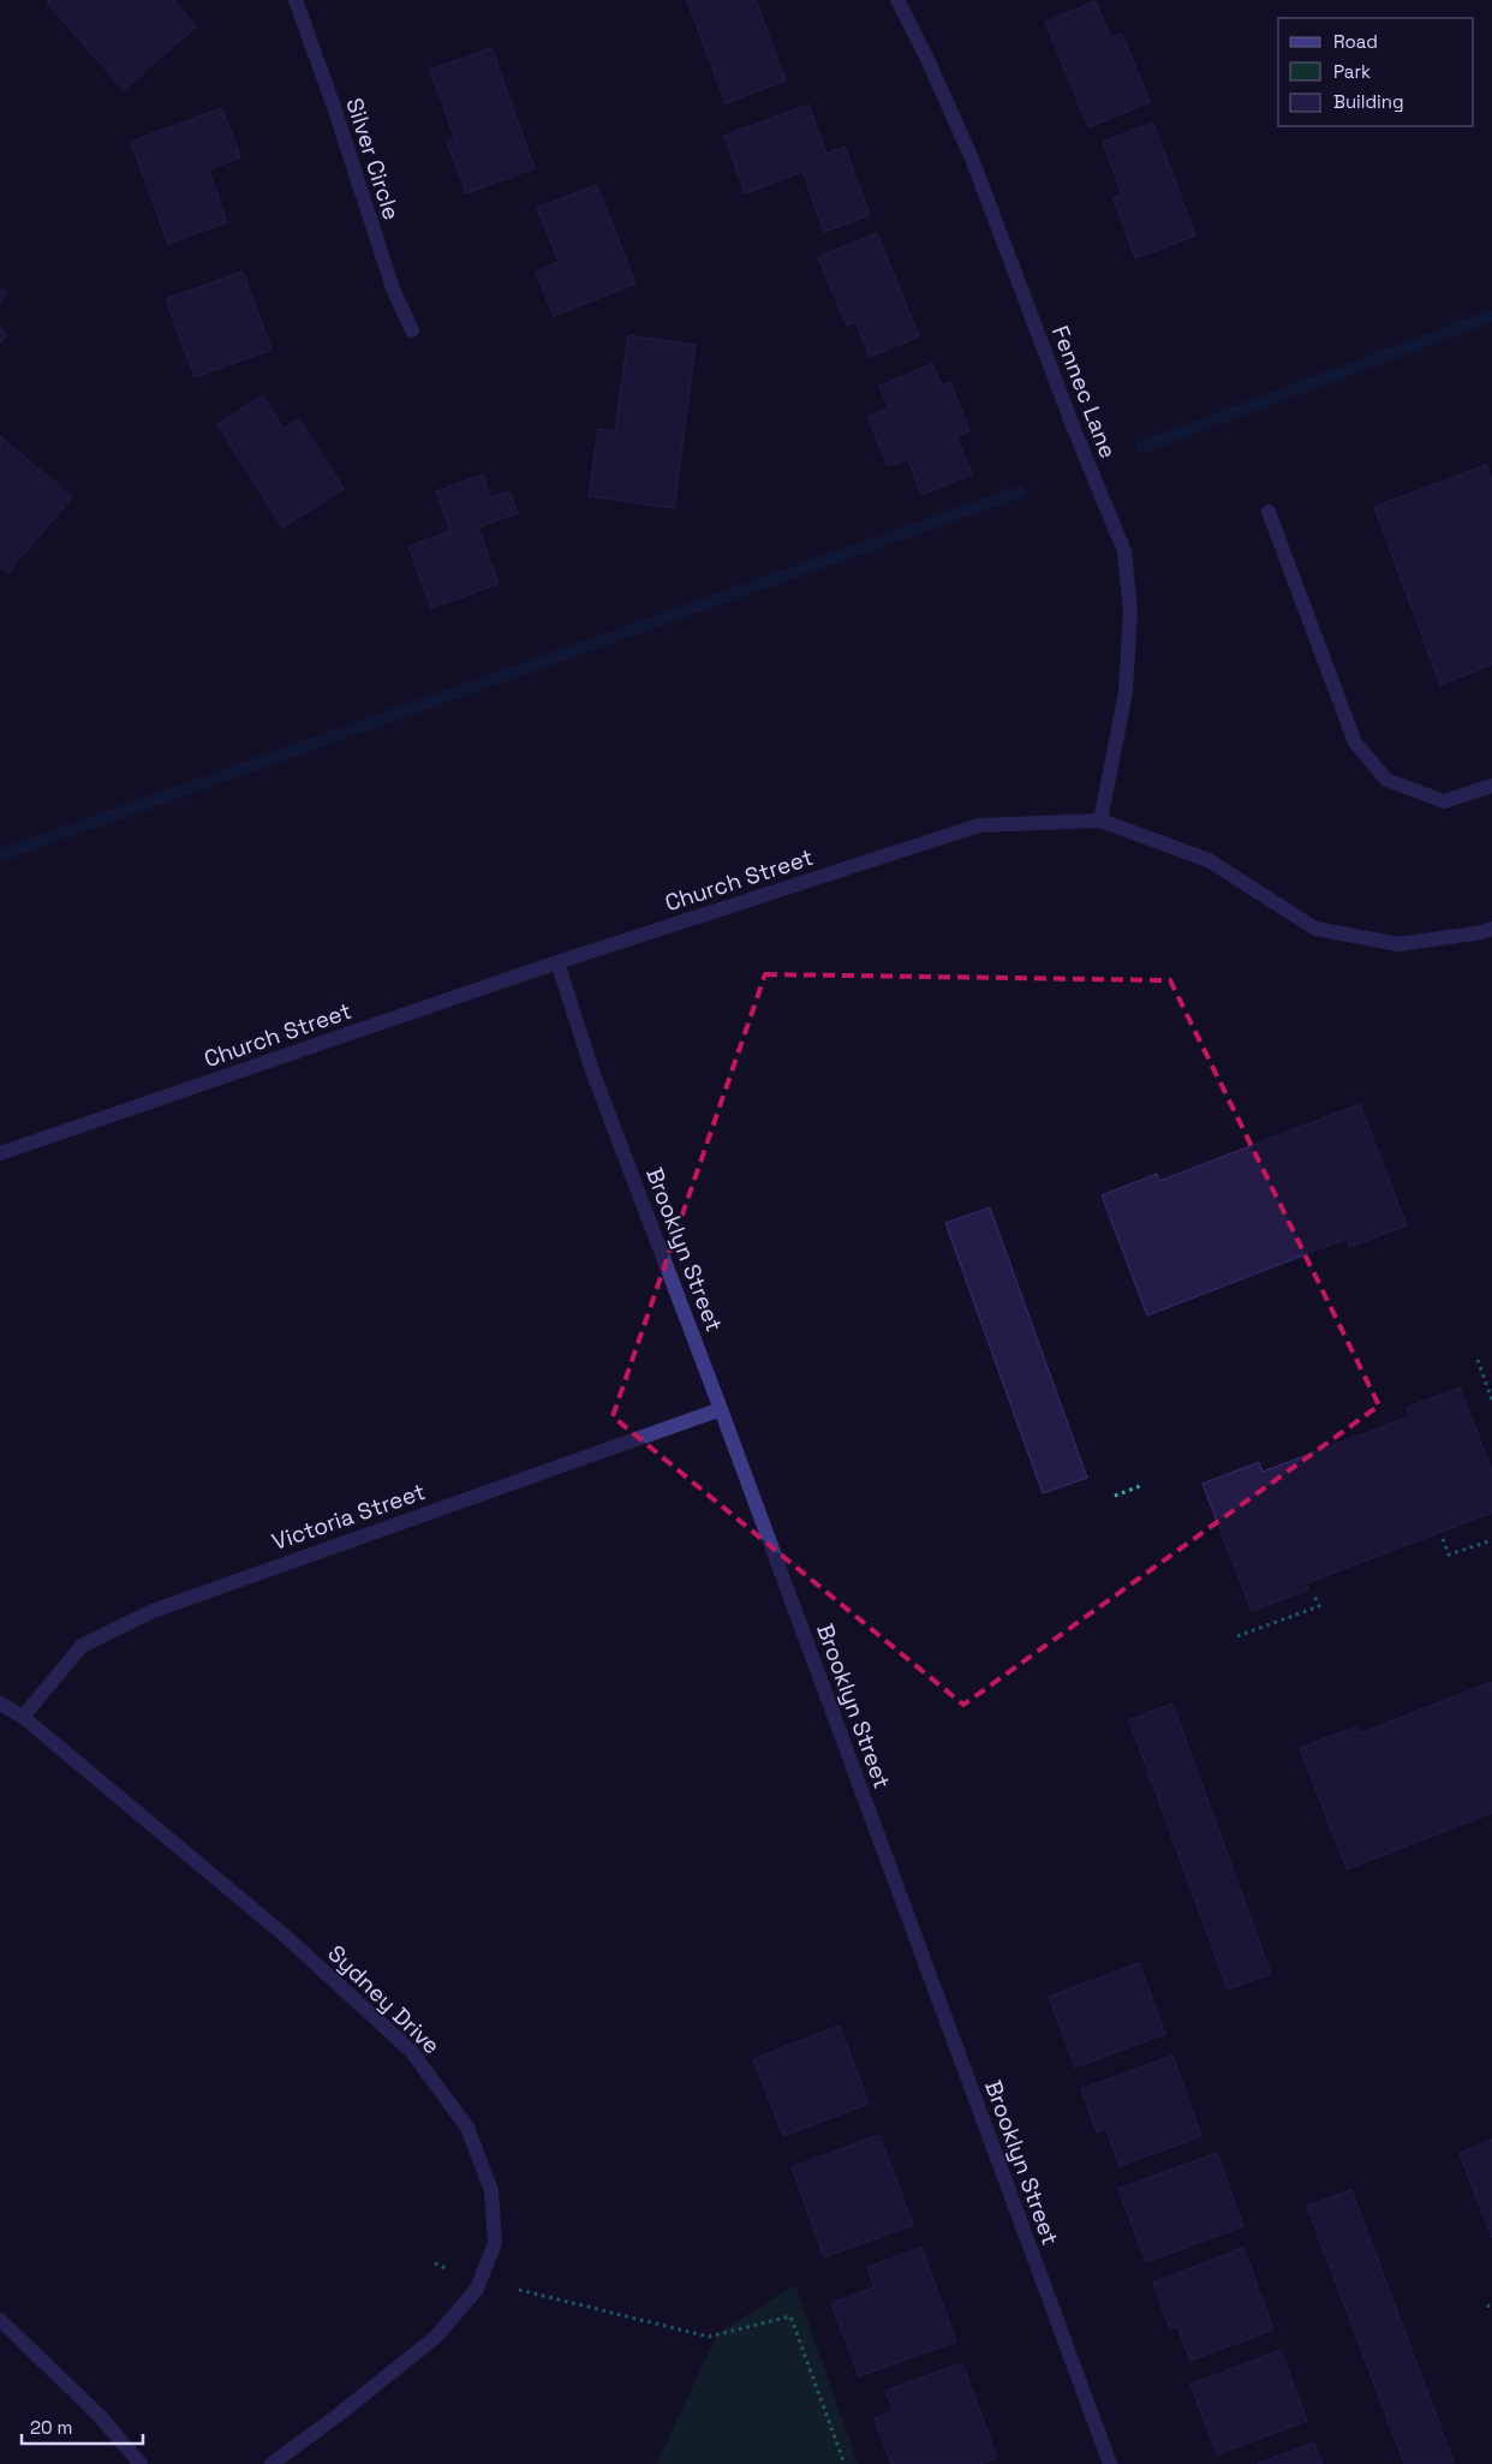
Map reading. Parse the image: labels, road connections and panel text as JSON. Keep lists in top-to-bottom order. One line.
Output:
{"streets":{"street":["Silver Circle","Fennec Lane","Church Street","Brooklyn Street","Victoria Street","Sydney Drive"]},"crossings":[["Fennec Lane","Church Street"],["Church Street","Brooklyn Street"],["Brooklyn Street","Victoria Street"],["Victoria Street","Sydney Drive"]],"legend":["Road","Park","Building"],"scale_bar":"20 m"}
